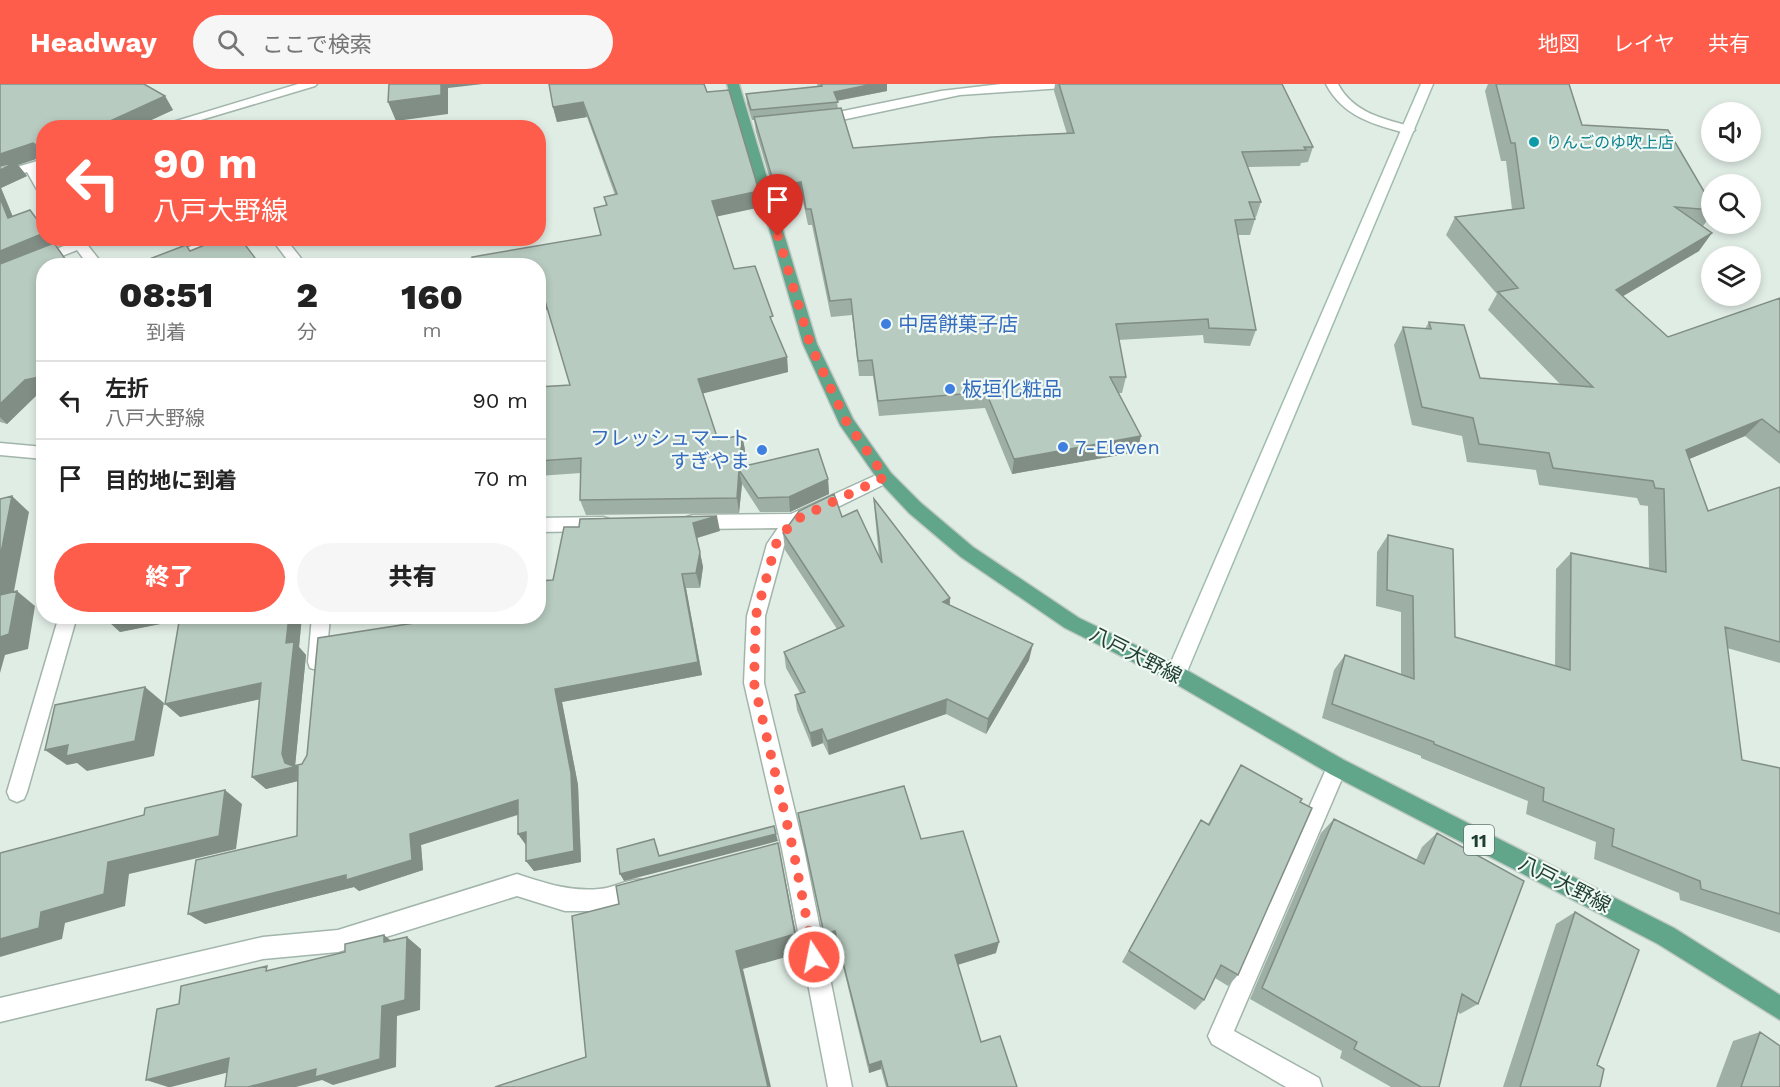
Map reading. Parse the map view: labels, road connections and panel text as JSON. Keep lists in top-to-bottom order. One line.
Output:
{"streets":{"main road":["八戸大野線","11"]},"places":["りんごのゆ吹上店","中居餅菓子店","板垣化粧品","7-Eleven","フレッシュマート すぎやま"],"page":{"header":"Headway","search":"ここで検索","nav":["地図","レイヤ","共有"],"turn":["90 m","八戸大野線"],"eta":["08:51","到着","2","分","160","m"],"list":[{"name":"左折","note":"八戸大野線","value":"90 m"},{"name":"目的地に到着","value":"70 m"}],"buttons":["終了","共有"]}}
